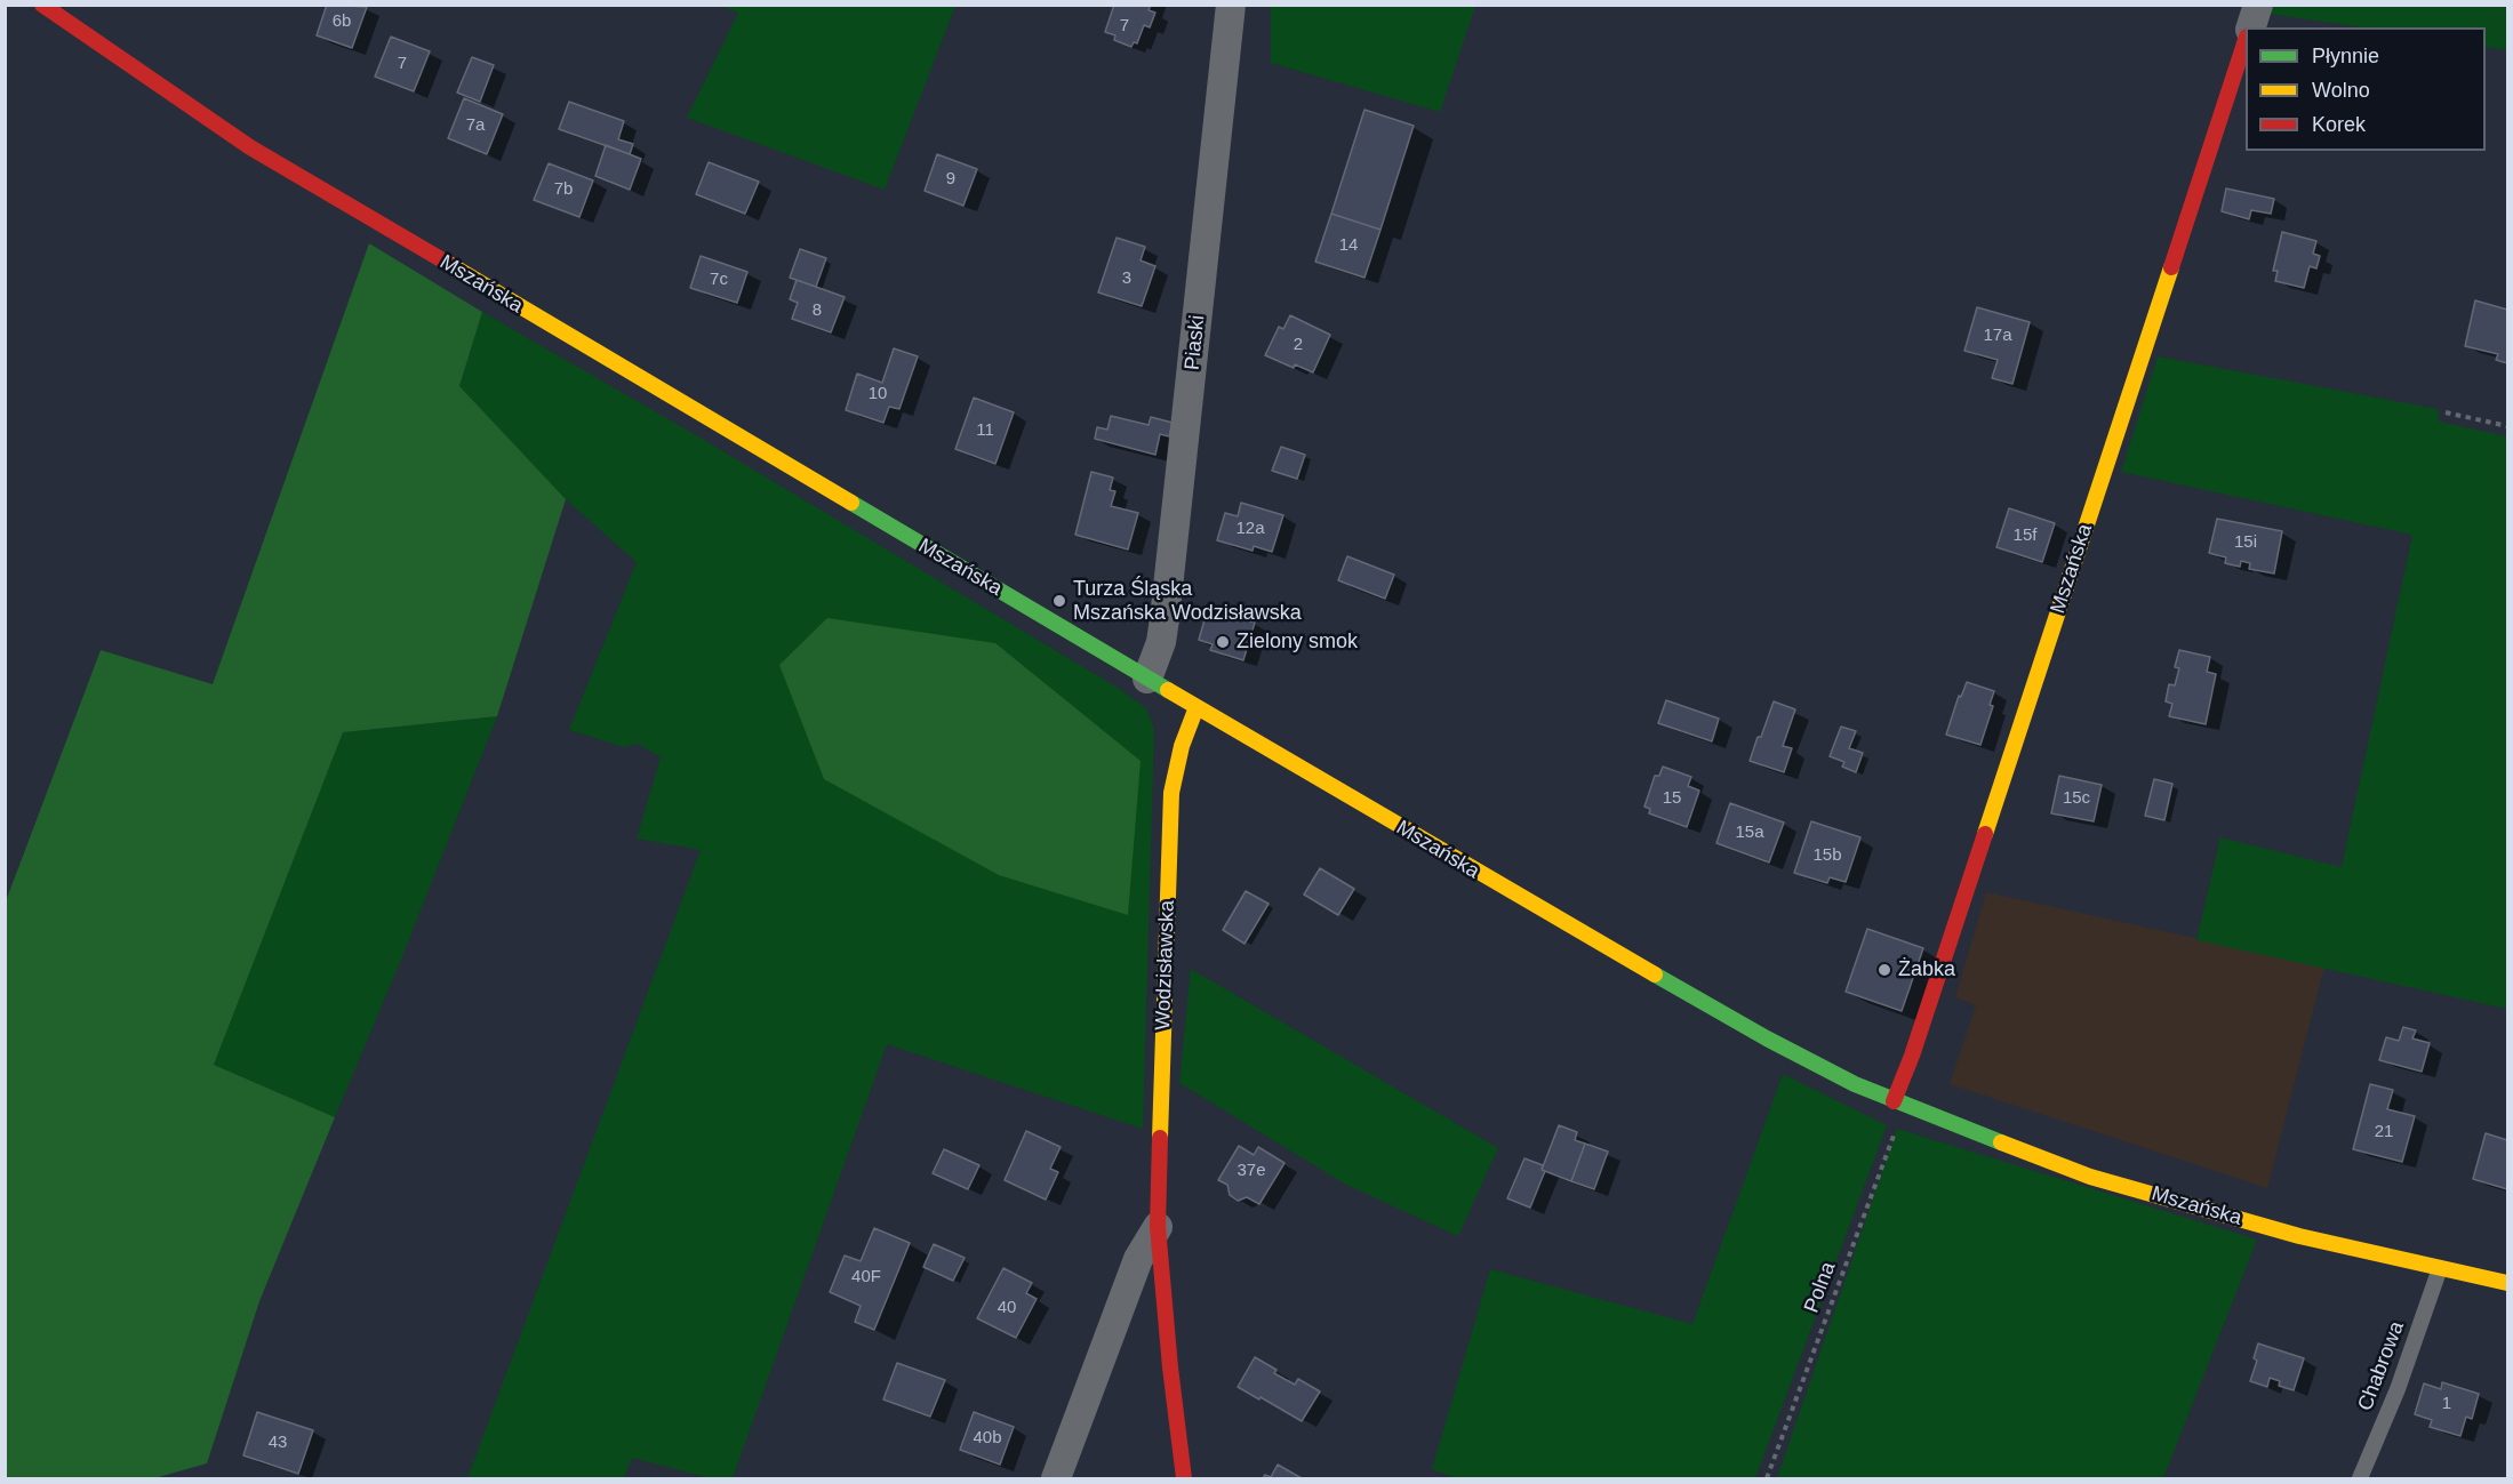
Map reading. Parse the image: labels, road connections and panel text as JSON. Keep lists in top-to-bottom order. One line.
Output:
{"streets":{"street":["Mszańska","Piaski","Wodzisławska"],"lane":["Chabrowa"],"path":["Polna"]},"crossings":[["Mszańska","Piaski"],["Mszańska","Wodzisławska"],["Mszańska","Polna"],["Mszańska","Chabrowa"]],"places":["Turza Śląska Mszańska Wodzisławska","Zielony smok","Żabka"],"house_numbers":["6b","7","7","7a","9","7b","14","3","7c","8","17a","2","10","11","12a","15f","15i","15","15c","15a","15b","21","37e","40F","40","1","40b","43"],"legend":["Płynnie","Wolno","Korek"]}
